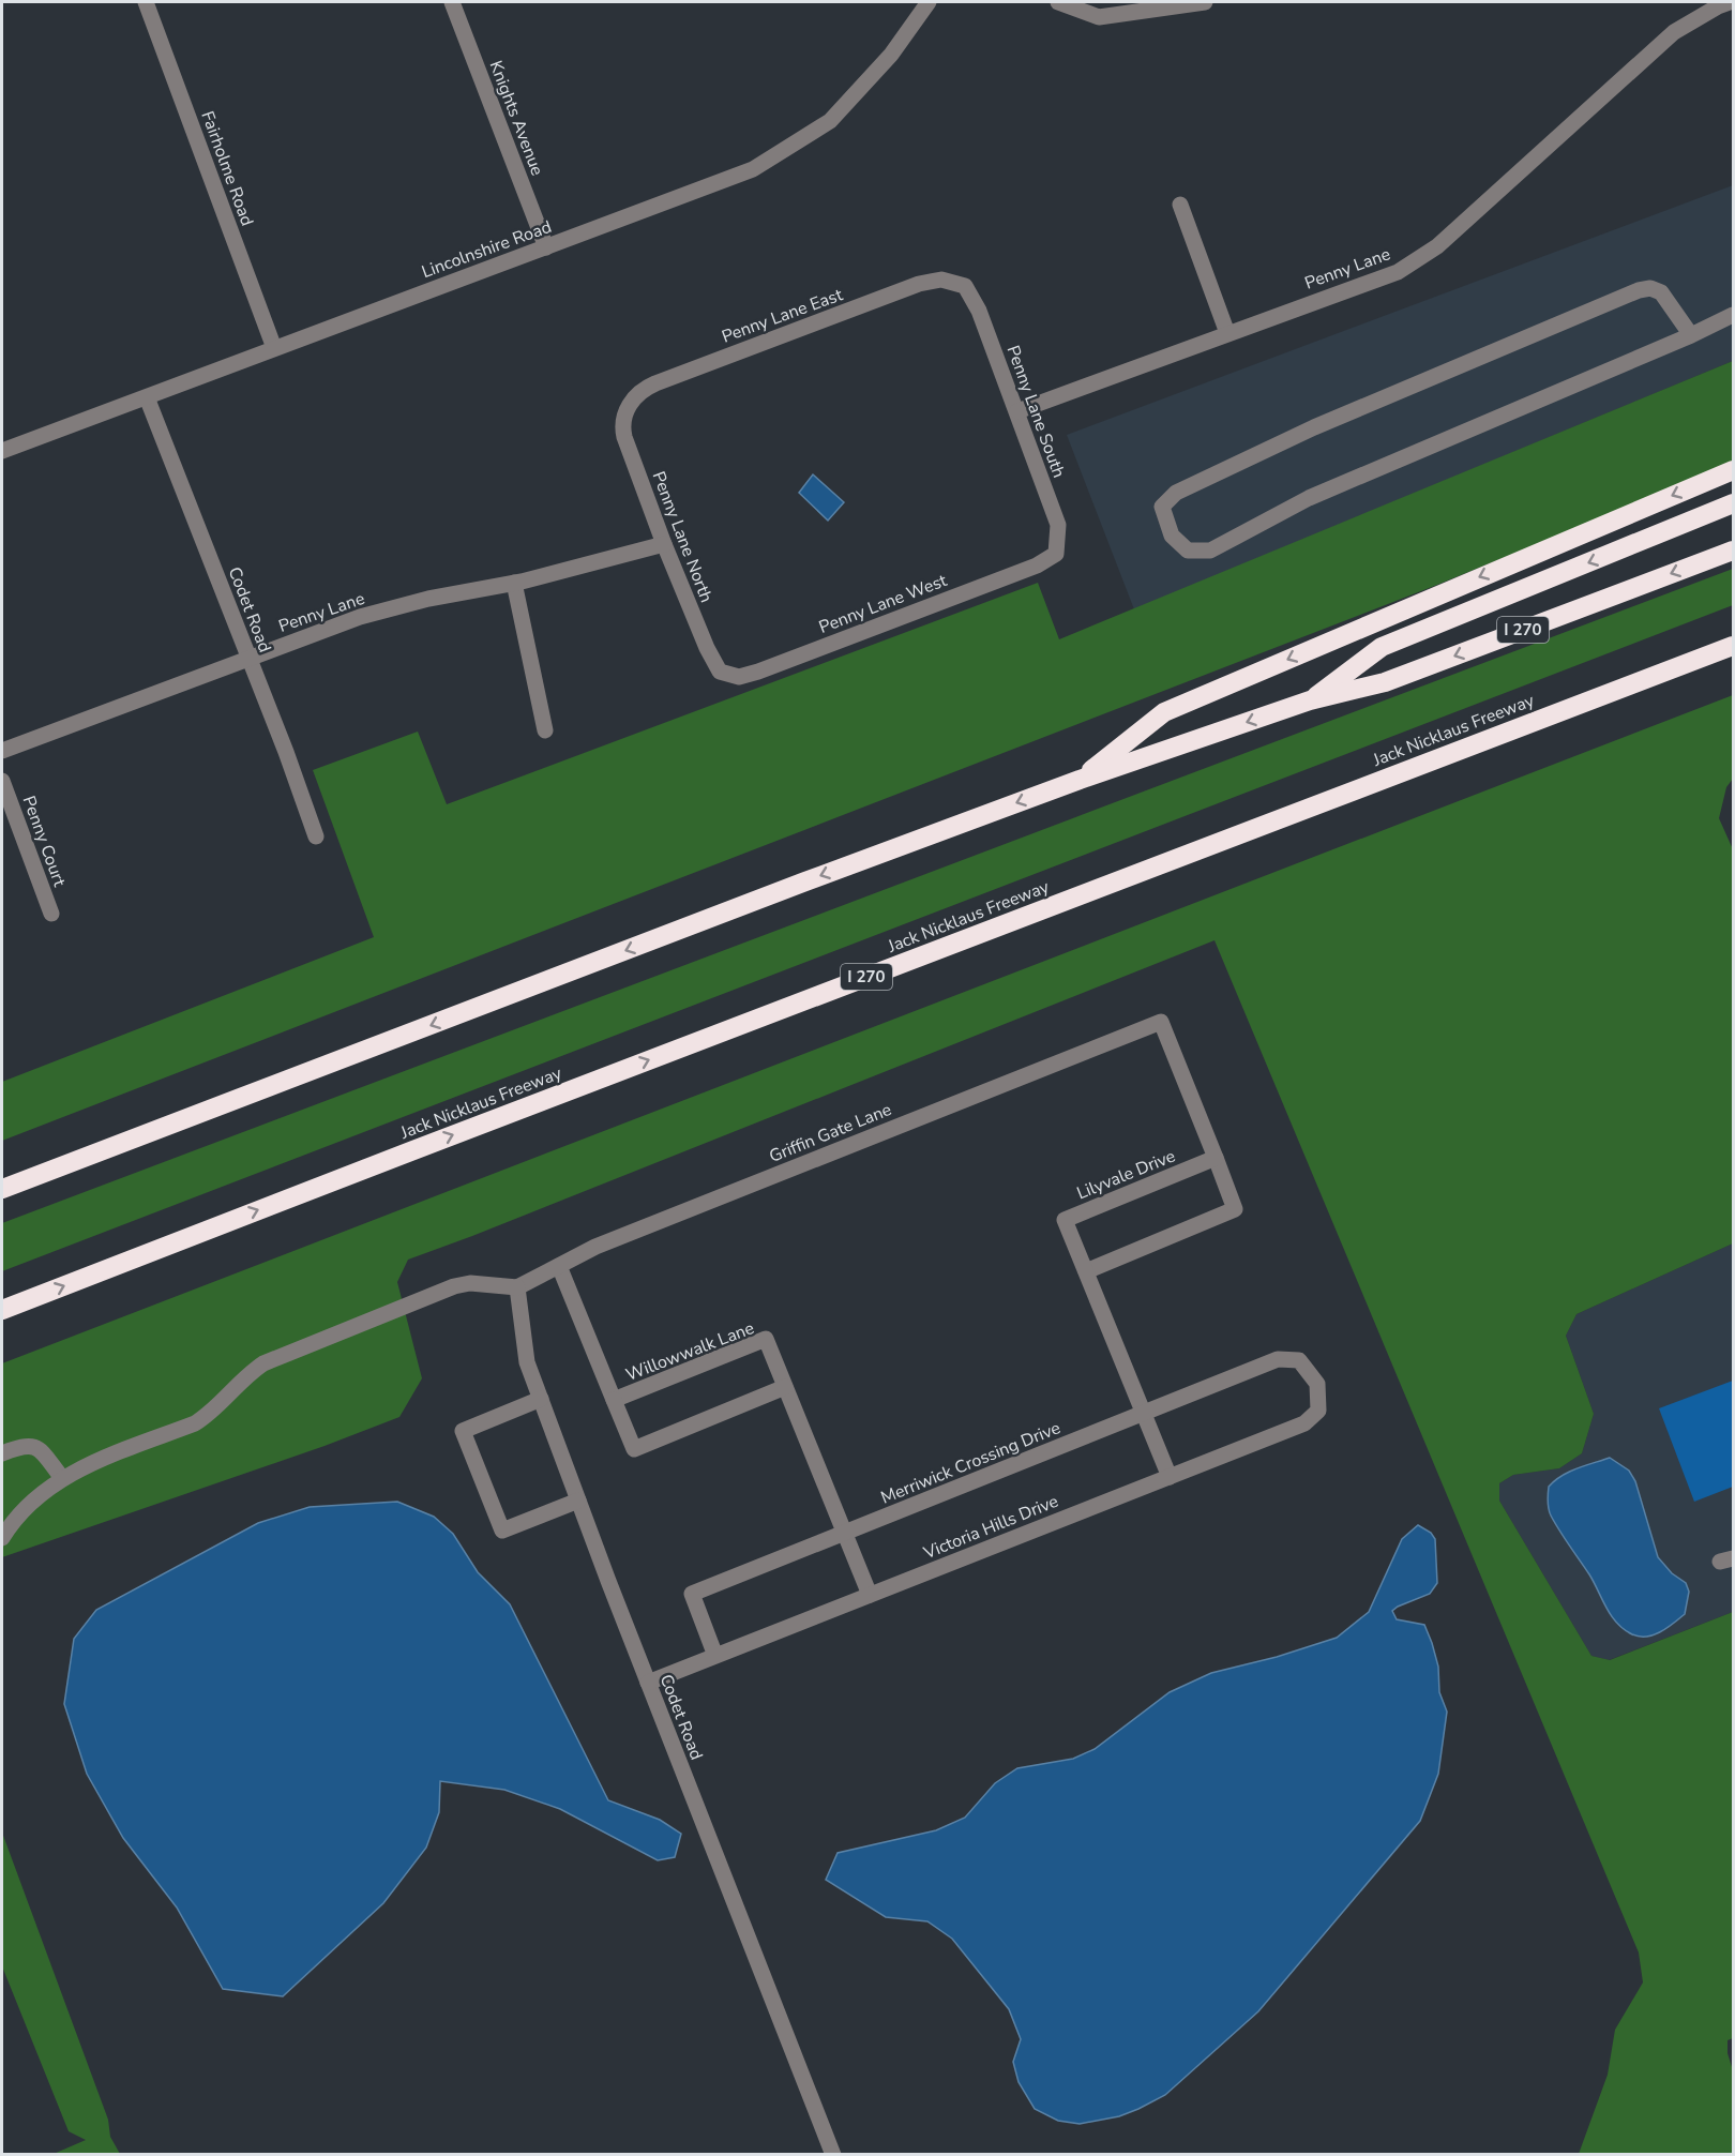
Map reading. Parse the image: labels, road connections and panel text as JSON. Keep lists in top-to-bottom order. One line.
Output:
{"streets":{"highway":["I 270","Jack Nicklaus Freeway"],"street":["Knights Avenue","Fairholme Road","Lincolnshire Road","Penny Lane","Penny Lane East","Penny Lane South","Penny Lane North","Penny Lane West","Codet Road","Penny Court","Griffin Gate Lane","Lilyvale Drive","Willowwalk Lane","Merriwick Crossing Drive","Victoria Hills Drive"]},"crossings":[["Knights Avenue","Lincolnshire Road"],["Fairholme Road","Lincolnshire Road"],["Lincolnshire Road","Codet Road"],["Penny Lane","Penny Lane South"],["Penny Lane","Penny Lane North"],["Penny Lane","Codet Road"],["Penny Lane East","Penny Lane South"],["Penny Lane East","Penny Lane North"],["Penny Lane South","Penny Lane West"],["Penny Lane North","Penny Lane West"],["Codet Road","Griffin Gate Lane"],["Codet Road","Victoria Hills Drive"],["Griffin Gate Lane","Lilyvale Drive"],["Griffin Gate Lane","Willowwalk Lane"],["Lilyvale Drive","Merriwick Crossing Drive"],["Lilyvale Drive","Victoria Hills Drive"],["Willowwalk Lane","Merriwick Crossing Drive"],["Willowwalk Lane","Victoria Hills Drive"],["Merriwick Crossing Drive","Victoria Hills Drive"]]}
